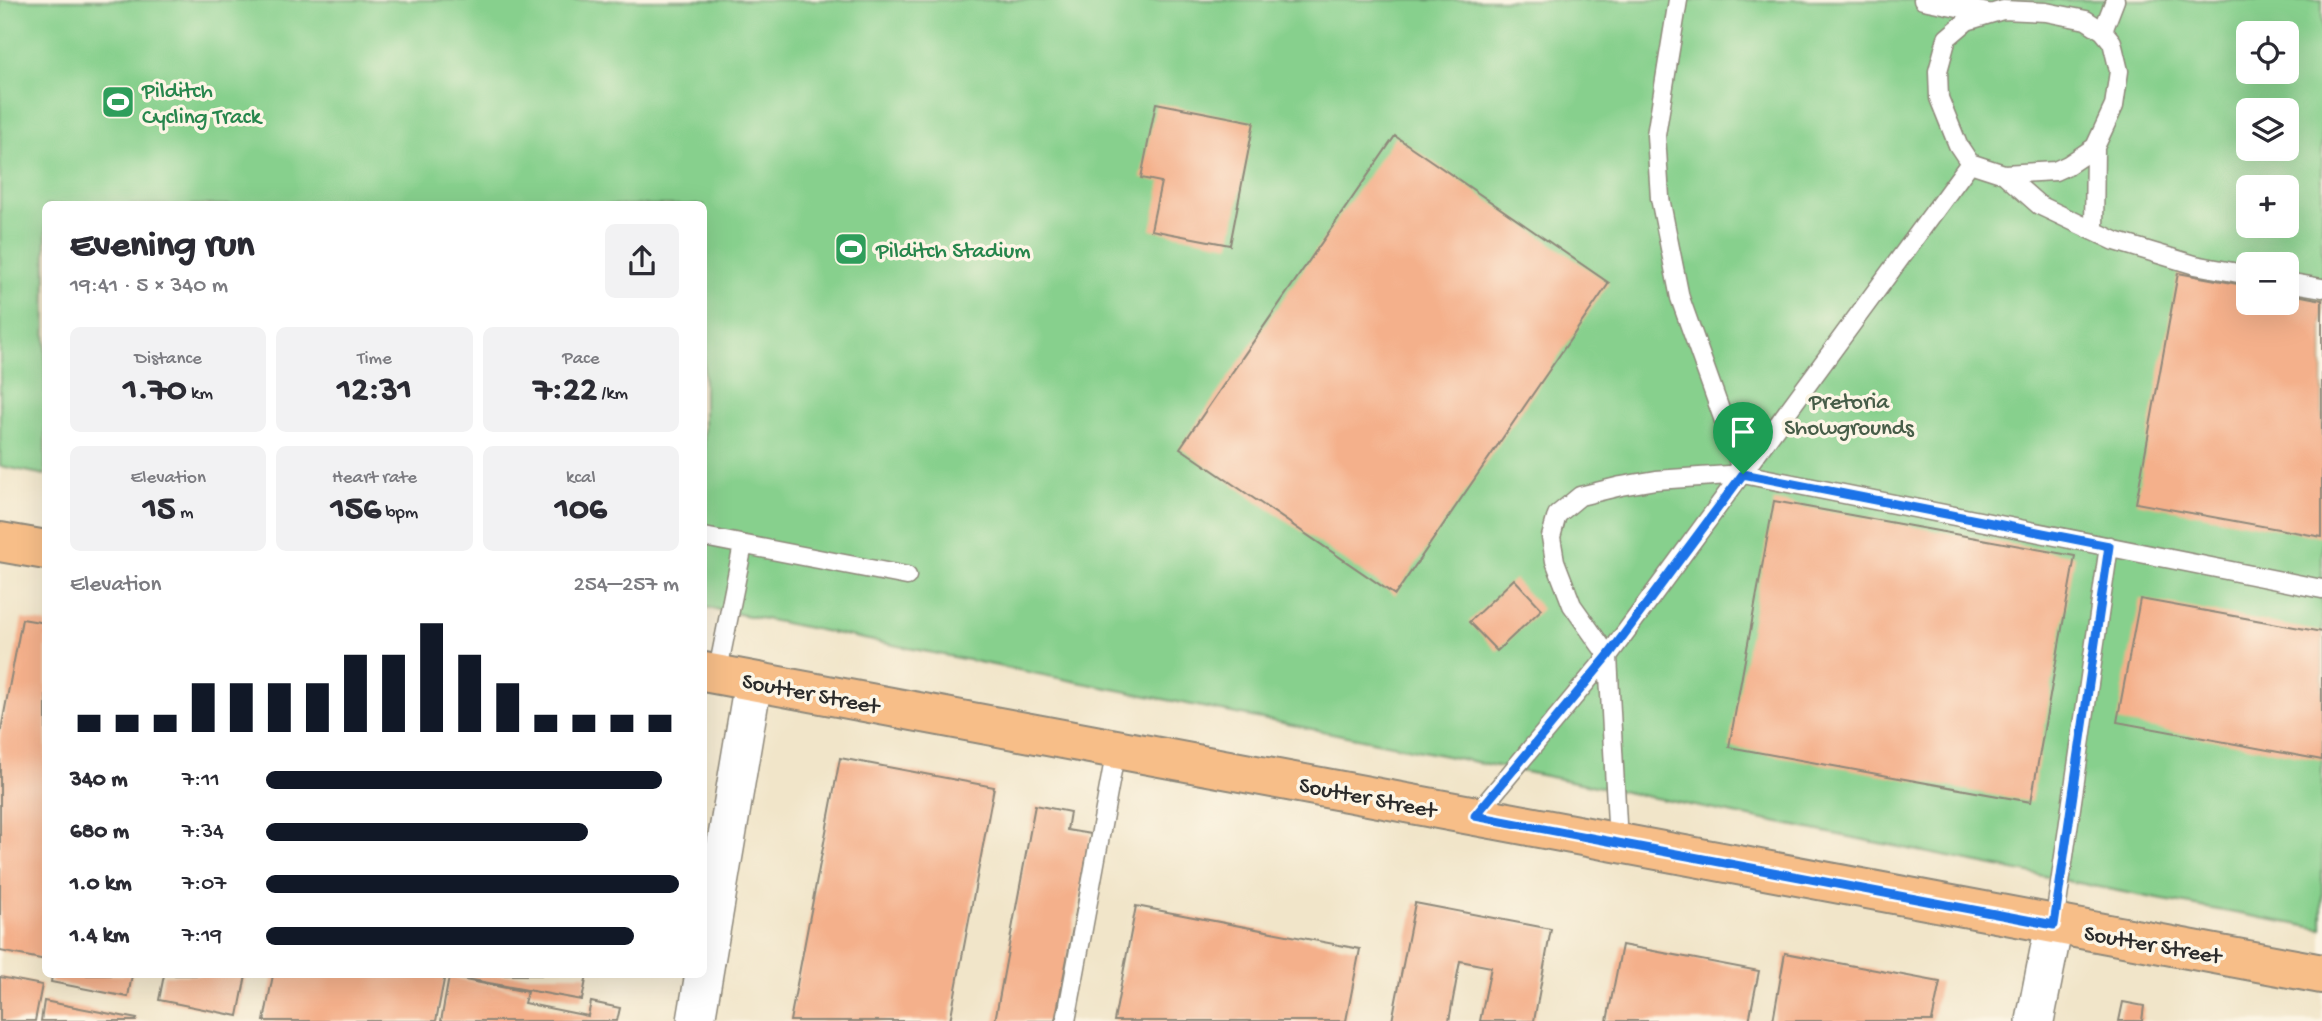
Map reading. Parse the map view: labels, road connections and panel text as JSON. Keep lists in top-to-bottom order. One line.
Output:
{"streets":{"main road":["Soutter Street"]},"parks":["Pretoria Showgrounds"],"places":{"sports":["Pilditch Cycling Track","Pilditch Stadium"]},"page":{"map_buttons":["+","−"],"heading":["Evening run","19:41 · 5 × 340 m"],"stats":[["Distance","1.70 km"],["Time","12:31"],["Pace","7:22 /km"],["Elevation","15 m"],["Heart rate","156 bpm"],["kcal","106"]],"chart":["Elevation","254–257 m"],"list":[{"name":"340 m","note":"7:11"},{"name":"680 m","note":"7:34"},{"name":"1.0 km","note":"7:07"},{"name":"1.4 km","note":"7:19"}]}}
